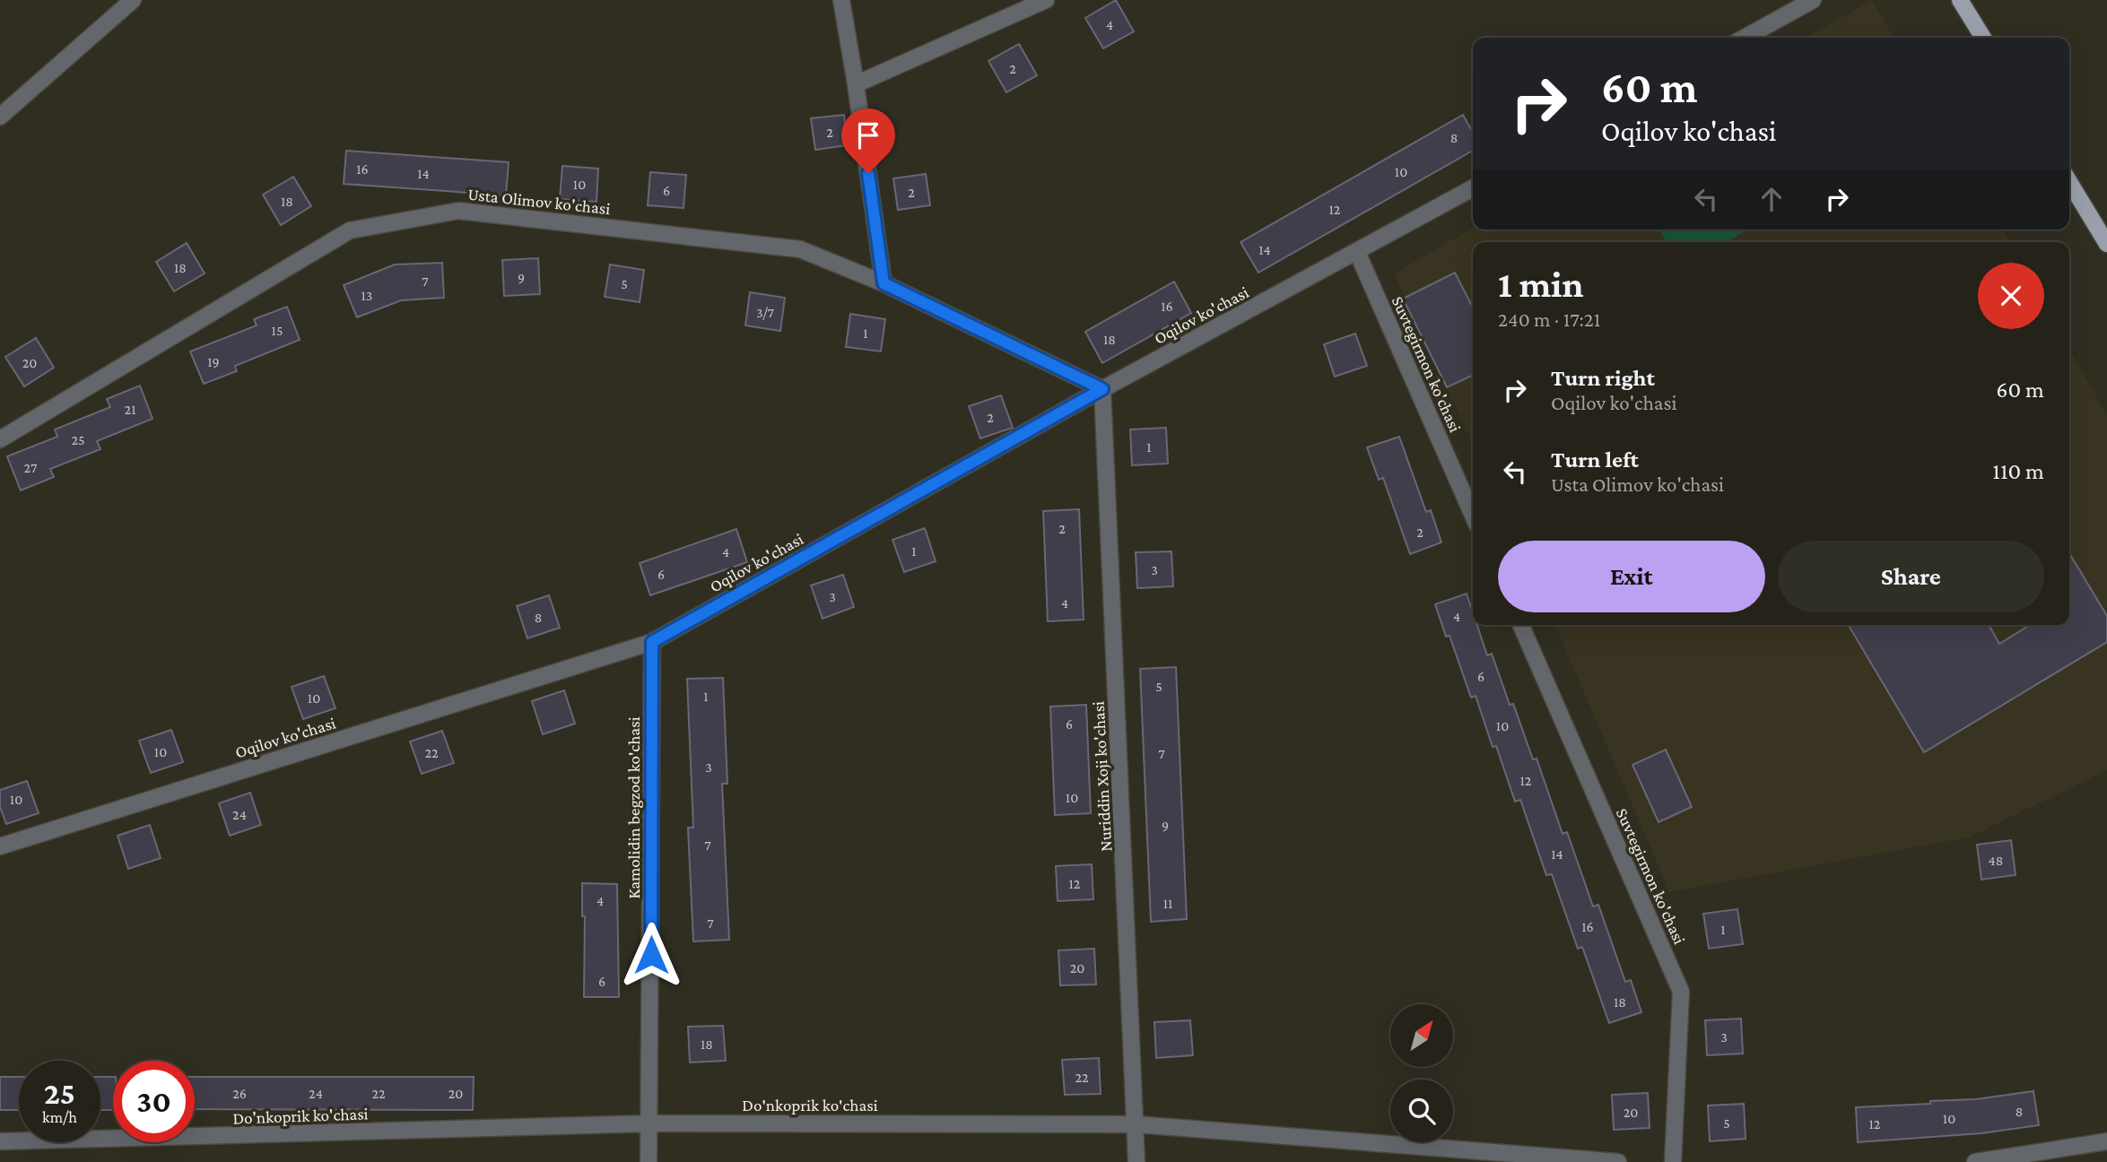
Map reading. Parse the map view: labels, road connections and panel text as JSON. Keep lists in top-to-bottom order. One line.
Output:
{"streets":{"street":["Usta Olimov ko'chasi","Oqilov ko'chasi","Suvtegirmon ko'chasi","Nuriddin Xoji ko'chasi","Kamolidin begzod ko'chasi","Do'nkoprik ko'chasi"]},"crossings":[["Usta Olimov ko'chasi","Oqilov ko'chasi"],["Usta Olimov ko'chasi","Nuriddin Xoji ko'chasi"],["Oqilov ko'chasi","Suvtegirmon ko'chasi"],["Oqilov ko'chasi","Nuriddin Xoji ko'chasi"],["Oqilov ko'chasi","Kamolidin begzod ko'chasi"],["Nuriddin Xoji ko'chasi","Do'nkoprik ko'chasi"],["Kamolidin begzod ko'chasi","Do'nkoprik ko'chasi"]],"house_numbers":["4","2","2","8","16","10","14","10","6","2","18","12","14","18","9","7","5","13","16","3/7","15","1","18","19","20","21","2","25","1","27","2","2","1","4","3","6","3","4","4","8","6","5","1","10","6","10","10","22","7","3","12","10","10","24","9","7","14","48","12","4","11","7","16","1","20","6","18","3","18","22","26","24","22","20","8","20","10","5","12"],"north":"top right","page":{"turn":["60 m","Oqilov ko'chasi"],"heading":["1 min","240 m · 17:21"],"list":[{"name":"Turn right","note":"Oqilov ko'chasi","value":"60 m"},{"name":"Turn left","note":"Usta Olimov ko'chasi","value":"110 m"}],"buttons":["Exit","Share"],"speed":"25 km/h","limit":"30"}}
